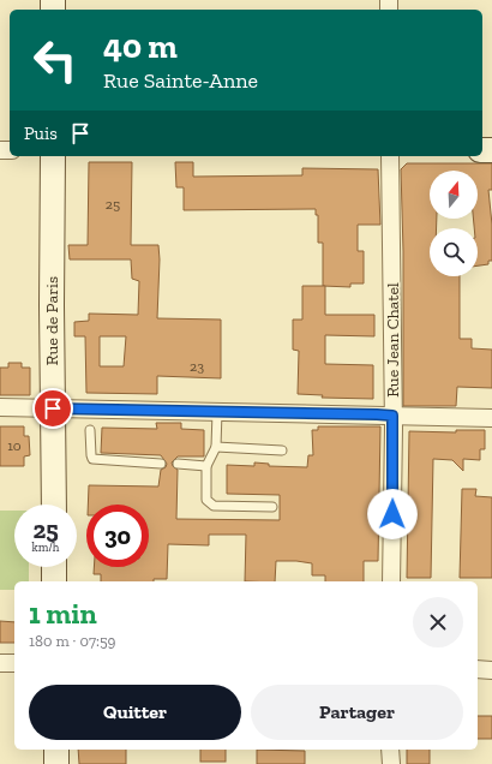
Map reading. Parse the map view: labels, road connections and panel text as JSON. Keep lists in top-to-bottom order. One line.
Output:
{"streets":{"main road":["Rue de Paris"],"street":["Rue Jean Chatel"]},"house_numbers":["25","23","10"],"north":"top","page":{"turn":["40 m","Rue Sainte-Anne"],"then":"Puis","speed":"25 km/h","limit":"30","heading":["1 min","180 m · 07:59"],"buttons":["Quitter","Partager"]}}
